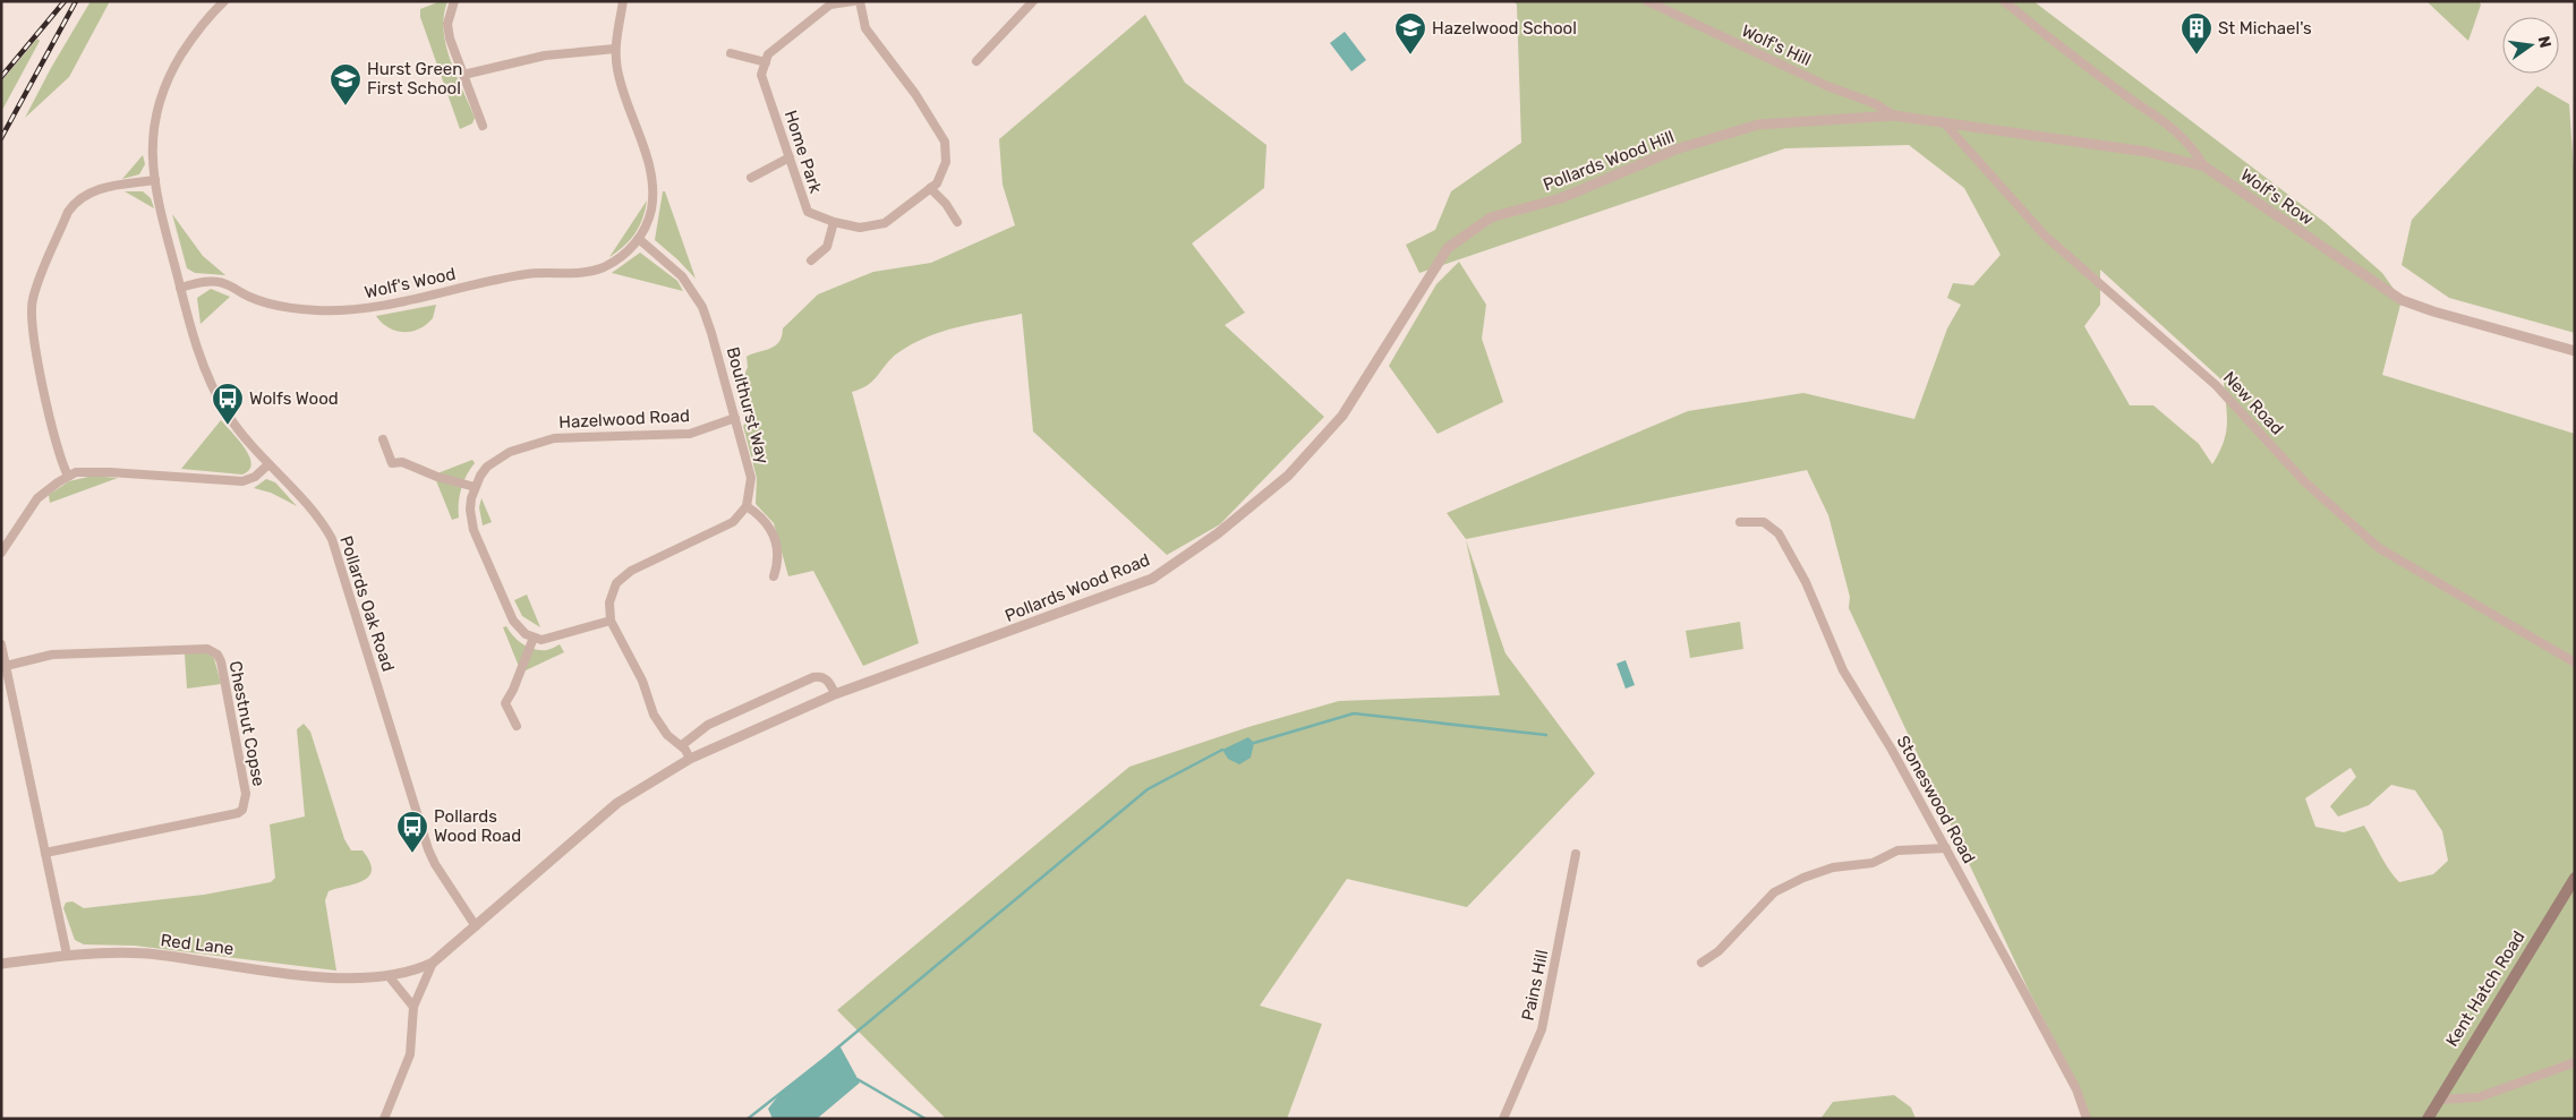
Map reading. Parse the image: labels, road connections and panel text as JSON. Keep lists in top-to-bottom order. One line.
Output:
{"streets":{"main road":["Kent Hatch Road"],"street":["Wolf's Hill","Home Park","Pollards Wood Hill","Wolf's Row","Wolf's Wood","New Road","Boulthurst Way","Hazelwood Road","Pollards Wood Road","Pollards Oak Road","Chestnut Copse","Stoneswood Road","Red Lane","Pains Hill"]},"crossings":[["Wolf's Hill","Pollards Wood Hill"],["Pollards Wood Hill","Wolf's Row"],["Pollards Wood Hill","New Road"],["Pollards Wood Hill","Pollards Wood Road"],["Wolf's Row","New Road"],["Wolf's Wood","Boulthurst Way"],["Wolf's Wood","Pollards Oak Road"],["Boulthurst Way","Hazelwood Road"],["Pollards Wood Road","Pollards Oak Road"],["Pollards Wood Road","Red Lane"]],"places":{"school or university":["Hazelwood School","Hurst Green First School"],"building":["St Michael's"],"bus stop":["Wolfs Wood","Pollards Wood Road"]},"north":"right"}
